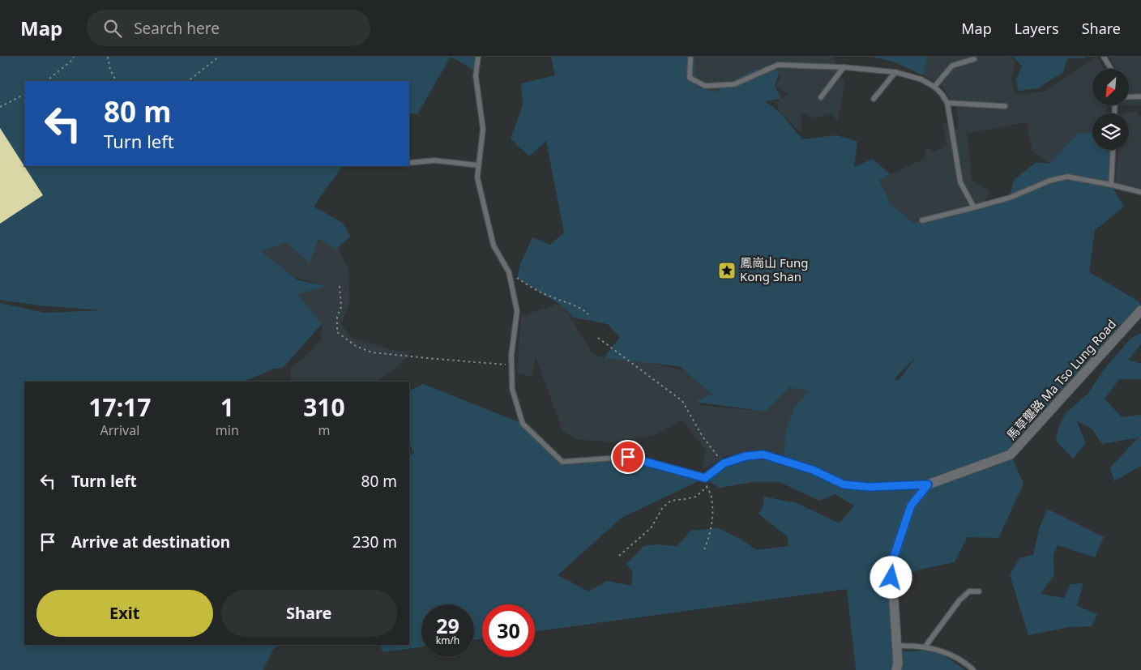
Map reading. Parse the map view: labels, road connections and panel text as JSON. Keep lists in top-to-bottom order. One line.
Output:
{"streets":{"street":["馬草壟路 Ma Tso Lung Road"]},"places":{"place":["鳳崗山 Fung Kong Shan"]},"north":"bottom left","page":{"header":"Map","search":"Search here","nav":["Map","Layers","Share"],"turn":["80 m","Turn left"],"eta":["17:17","Arrival","1","min","310","m"],"list":[{"name":"Turn left","value":"80 m"},{"name":"Arrive at destination","value":"230 m"}],"buttons":["Exit","Share"],"speed":"29 km/h","limit":"30"}}
